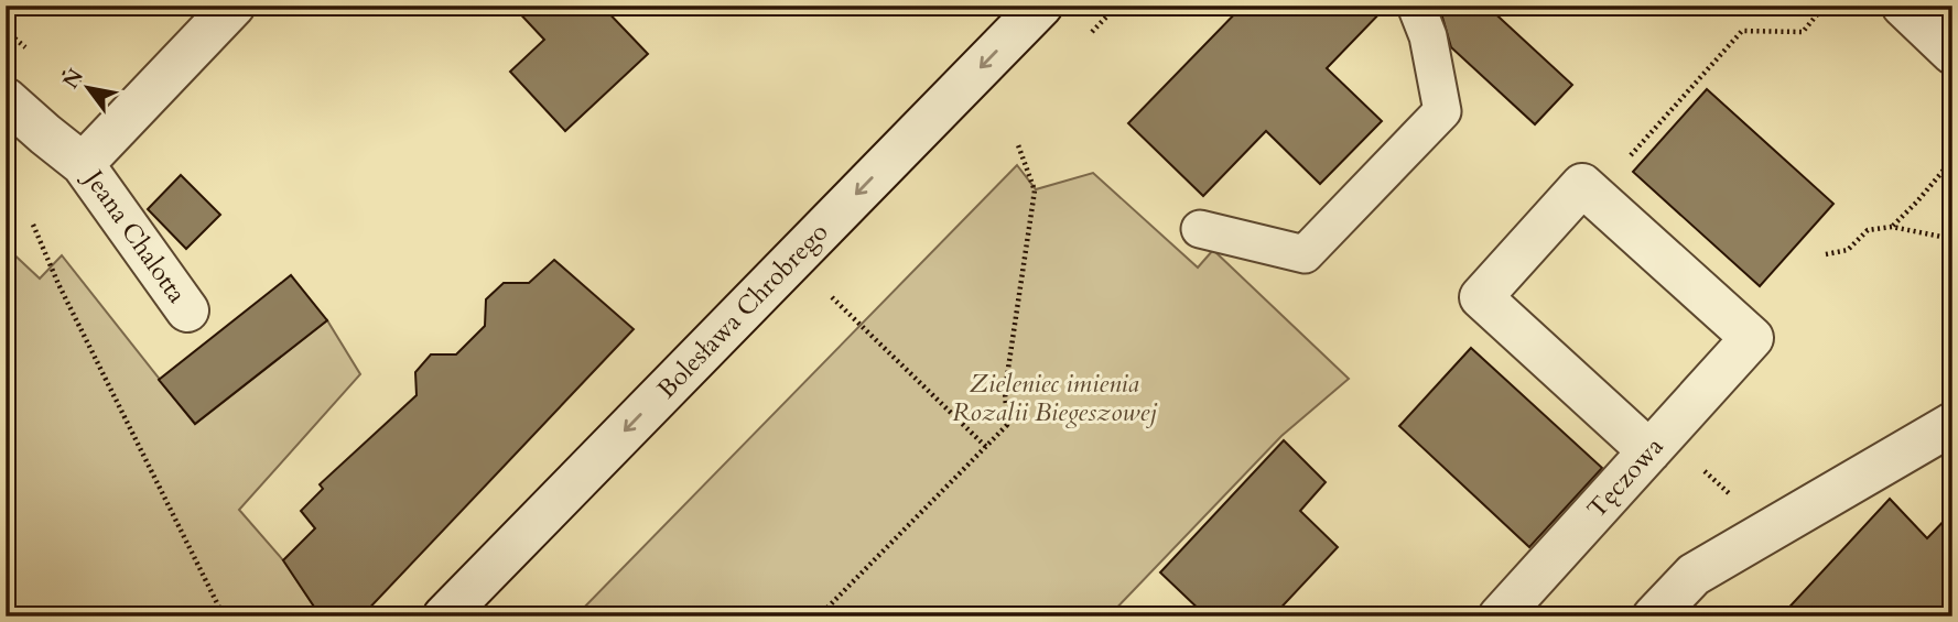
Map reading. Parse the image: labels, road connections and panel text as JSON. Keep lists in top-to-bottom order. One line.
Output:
{"streets":{"street":["Jeana Chalotta","Bolesława Chrobrego","Tęczowa"]},"one_way":["Bolesława Chrobrego"],"parks":["Zieleniec imienia Rozalii Biegeszowej"],"north":"top left"}
